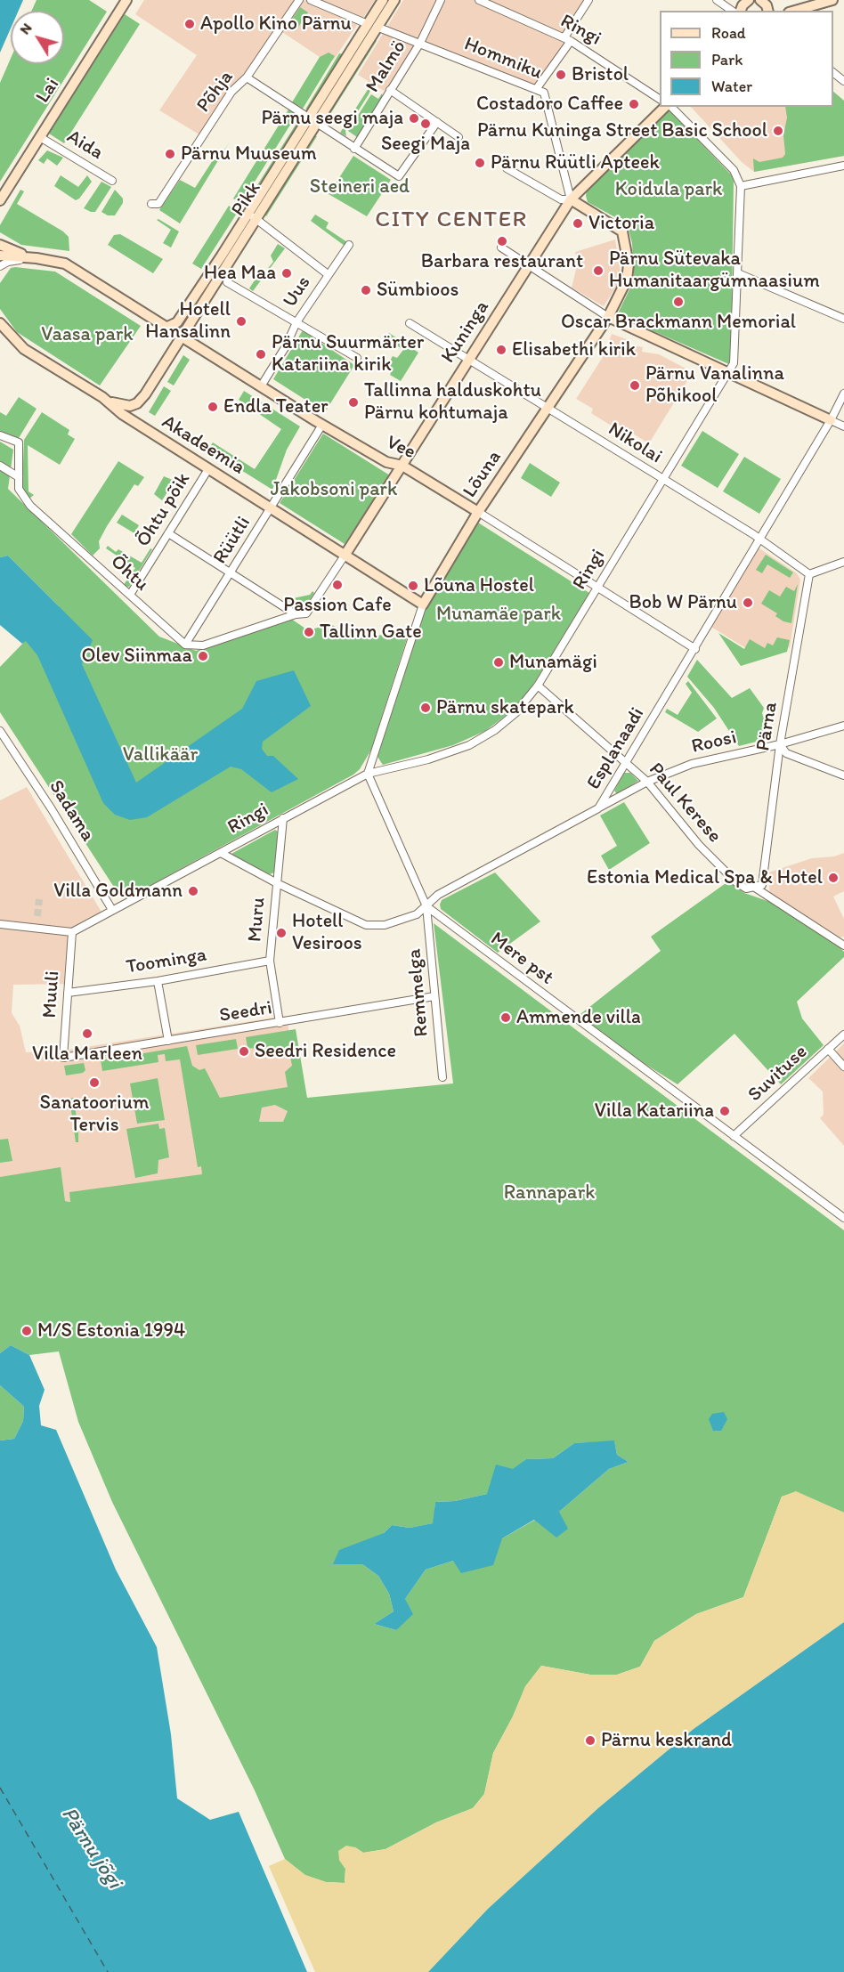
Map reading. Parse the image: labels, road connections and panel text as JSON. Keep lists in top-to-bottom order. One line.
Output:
{"streets":{"street":["Ringi","Hommiku","Malmö","Lai","Põhja","Aida","Pikk","Uus","Kuninga","Nikolai","Akadeemia","Vee","Lõuna","Õhtu põik","Rüütli","Õhtu","Pärna","Roosi","Esplanaadi","Paul Kerese","Sadama","Muru","Mere pst","Toominga","Remmelga","Muuli","Seedri","Suvituse"]},"crossings":[["Ringi","Nikolai"],["Ringi","Vee"],["Ringi","Lõuna"],["Ringi","Esplanaadi"],["Ringi","Paul Kerese"],["Ringi","Sadama"],["Ringi","Muru"],["Ringi","Mere pst"],["Ringi","Muuli"],["Hommiku","Malmö"],["Hommiku","Pikk"],["Hommiku","Kuninga"],["Hommiku","Lõuna"],["Lai","Aida"],["Pikk","Akadeemia"],["Pikk","Vee"],["Uus","Vee"],["Kuninga","Nikolai"],["Kuninga","Akadeemia"],["Kuninga","Vee"],["Kuninga","Lõuna"],["Nikolai","Lõuna"],["Nikolai","Pärna"],["Nikolai","Esplanaadi"],["Akadeemia","Lõuna"],["Akadeemia","Õhtu põik"],["Akadeemia","Rüütli"],["Vee","Lõuna"],["Vee","Rüütli"],["Vee","Esplanaadi"],["Lõuna","Mere pst"],["Õhtu põik","Õhtu"],["Rüütli","Õhtu"],["Pärna","Roosi"],["Pärna","Paul Kerese"],["Roosi","Esplanaadi"],["Roosi","Paul Kerese"],["Esplanaadi","Paul Kerese"],["Esplanaadi","Muru"],["Esplanaadi","Mere pst"],["Esplanaadi","Remmelga"],["Muru","Toominga"],["Muru","Seedri"],["Mere pst","Remmelga"],["Mere pst","Suvituse"],["Toominga","Muuli"],["Remmelga","Seedri"],["Muuli","Seedri"]],"districts":["CITY CENTER"],"water":["Pärnu jõgi"],"parks":["Steineri aed","Koidula park","Vaasa park","Jakobsoni park","Munamäe park","Vallikäär","Rannapark"],"places":["Apollo Kino Pärnu","Bristol","Costadoro Caffee","Pärnu seegi maja","Seegi Maja","Pärnu Kuninga Street Basic School","Pärnu Muuseum","Pärnu Rüütli Apteek","Victoria","Barbara restaurant","Pärnu Sütevaka Humanitaargümnaasium","Hea Maa","Sümbioos","Oscar Brackmann Memorial","Hotell Hansalinn","Elisabethi kirik","Pärnu Suurmärter Katariina kirik","Pärnu Vanalinna Põhikool","Tallinna halduskohtu Pärnu kohtumaja","Endla Teater","Passion Cafe","Lõuna Hostel","Bob W Pärnu","Tallinn Gate","Olev Siinmaa","Munamägi","Pärnu skatepark","Estonia Medical Spa & Hotel","Villa Goldmann","Hotell Vesiroos","Ammende villa","Villa Marleen","Seedri Residence","Sanatoorium Tervis","Villa Katariina","M/S Estonia 1994","Pärnu keskrand"],"legend":["Road","Park","Water"],"north":"top left"}
